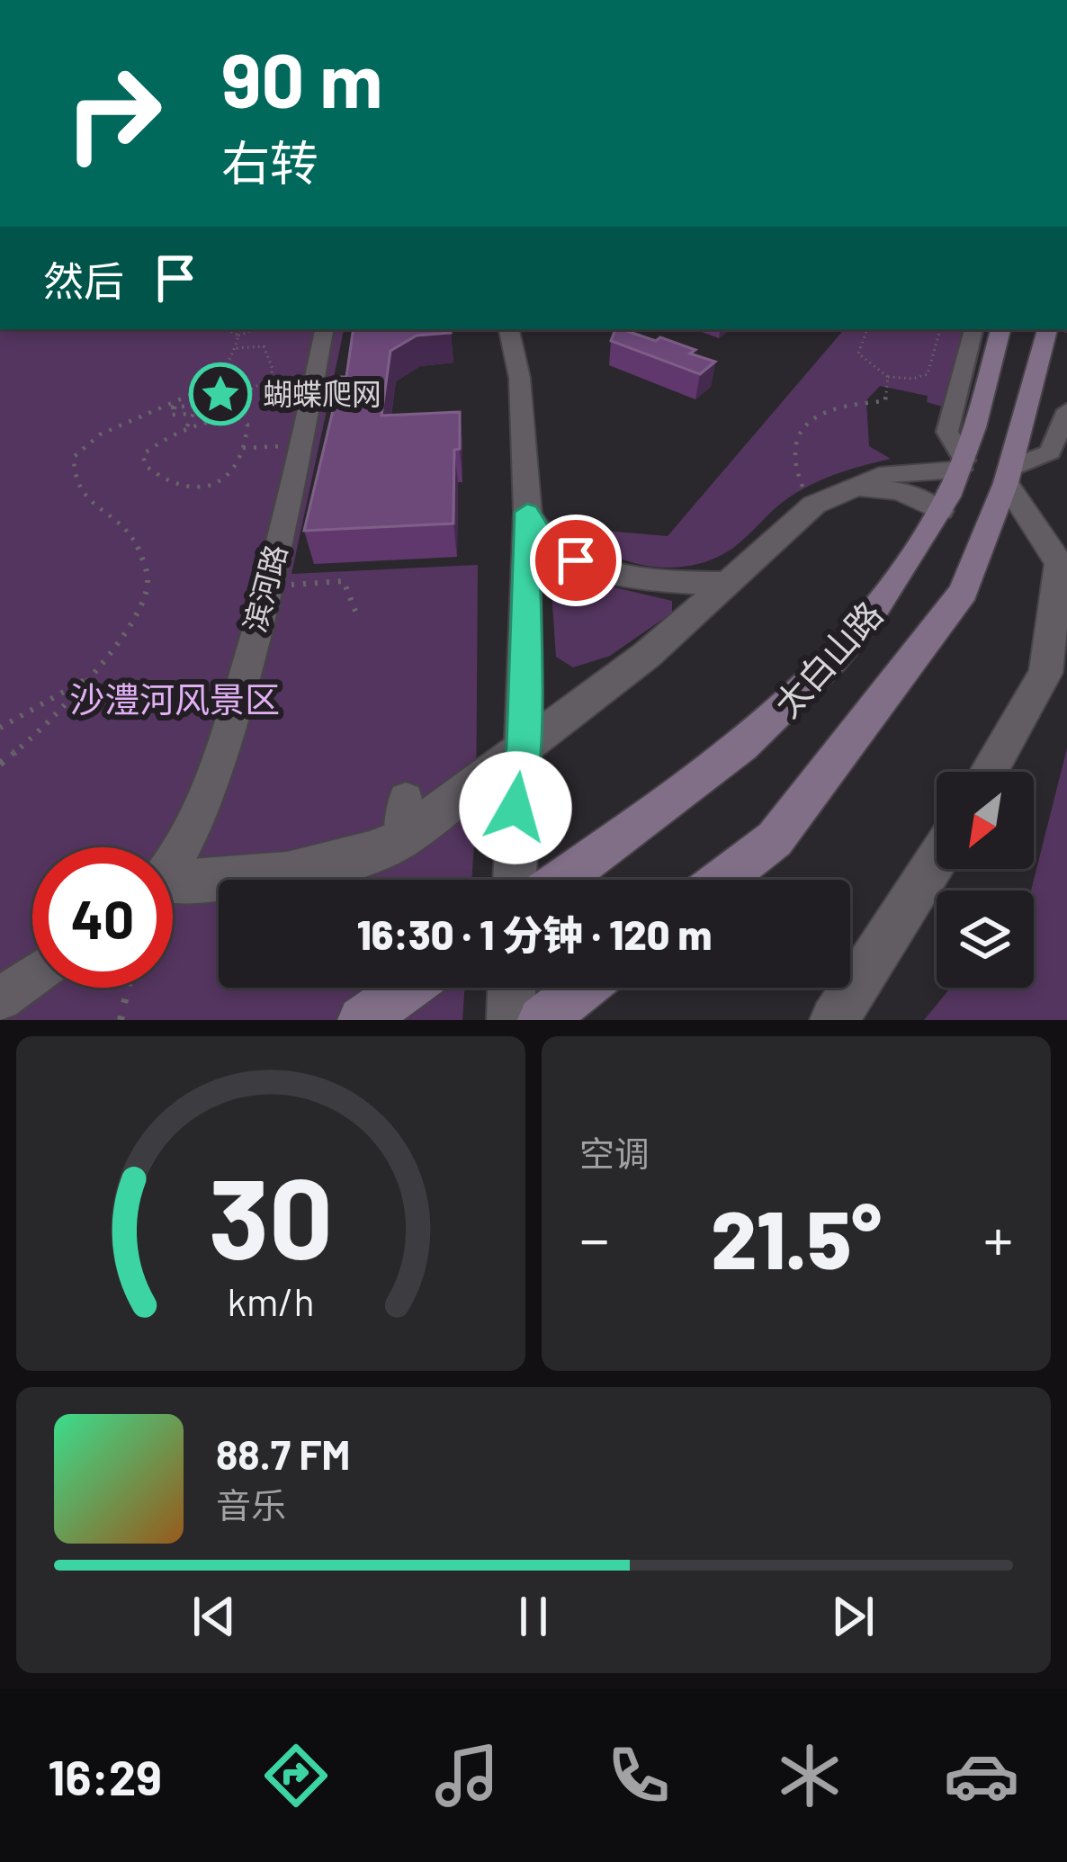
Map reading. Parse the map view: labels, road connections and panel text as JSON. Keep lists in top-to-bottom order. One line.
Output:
{"streets":{"main road":["太白山路"],"street":["滨河路"]},"parks":["沙澧河风景区"],"places":{"place":["蝴蝶爬网"]},"north":"bottom left","page":{"turn":["90 m","右转"],"then":"然后","limit":"40","trip":"16:30 · 1 分钟 · 120 m","tile":"空调","heat":["−","21.5°","+"],"song":["88.7 FM","音乐"],"tabs":"16:29","gauge":["30","km/h"]}}
